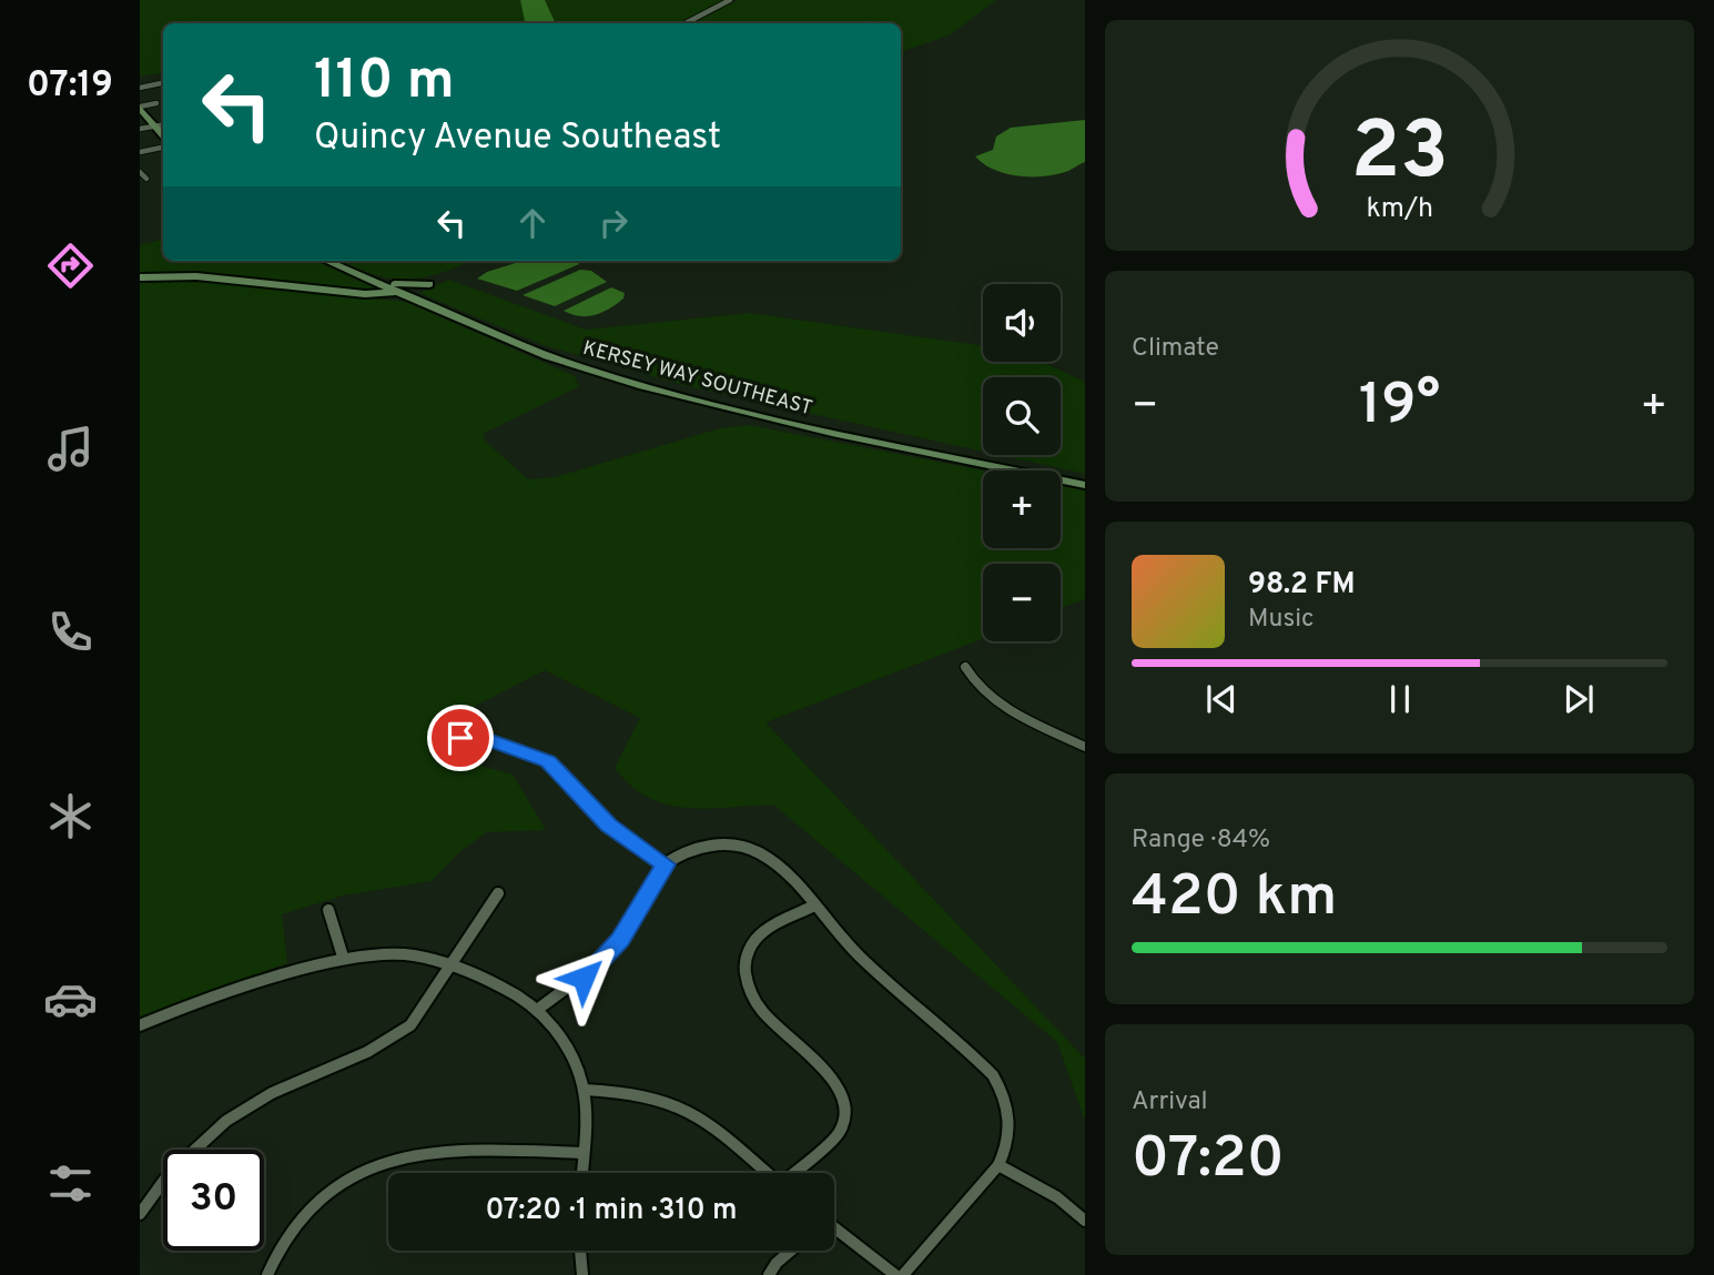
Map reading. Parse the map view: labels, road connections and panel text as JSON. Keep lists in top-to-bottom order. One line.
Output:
{"streets":{"street":["KERSEY WAY SOUTHEAST"]},"page":{"tabs":"07:19","turn":["110 m","Quincy Avenue Southeast"],"tile":["Climate",["Range · 84%","420 km"],["Arrival","07:20"]],"map_buttons":["+","−"],"heat":["−","19°","+"],"song":["98.2 FM","Music"],"limit":"30","trip":"07:20 · 1 min · 310 m","gauge":["23","km/h"]}}
